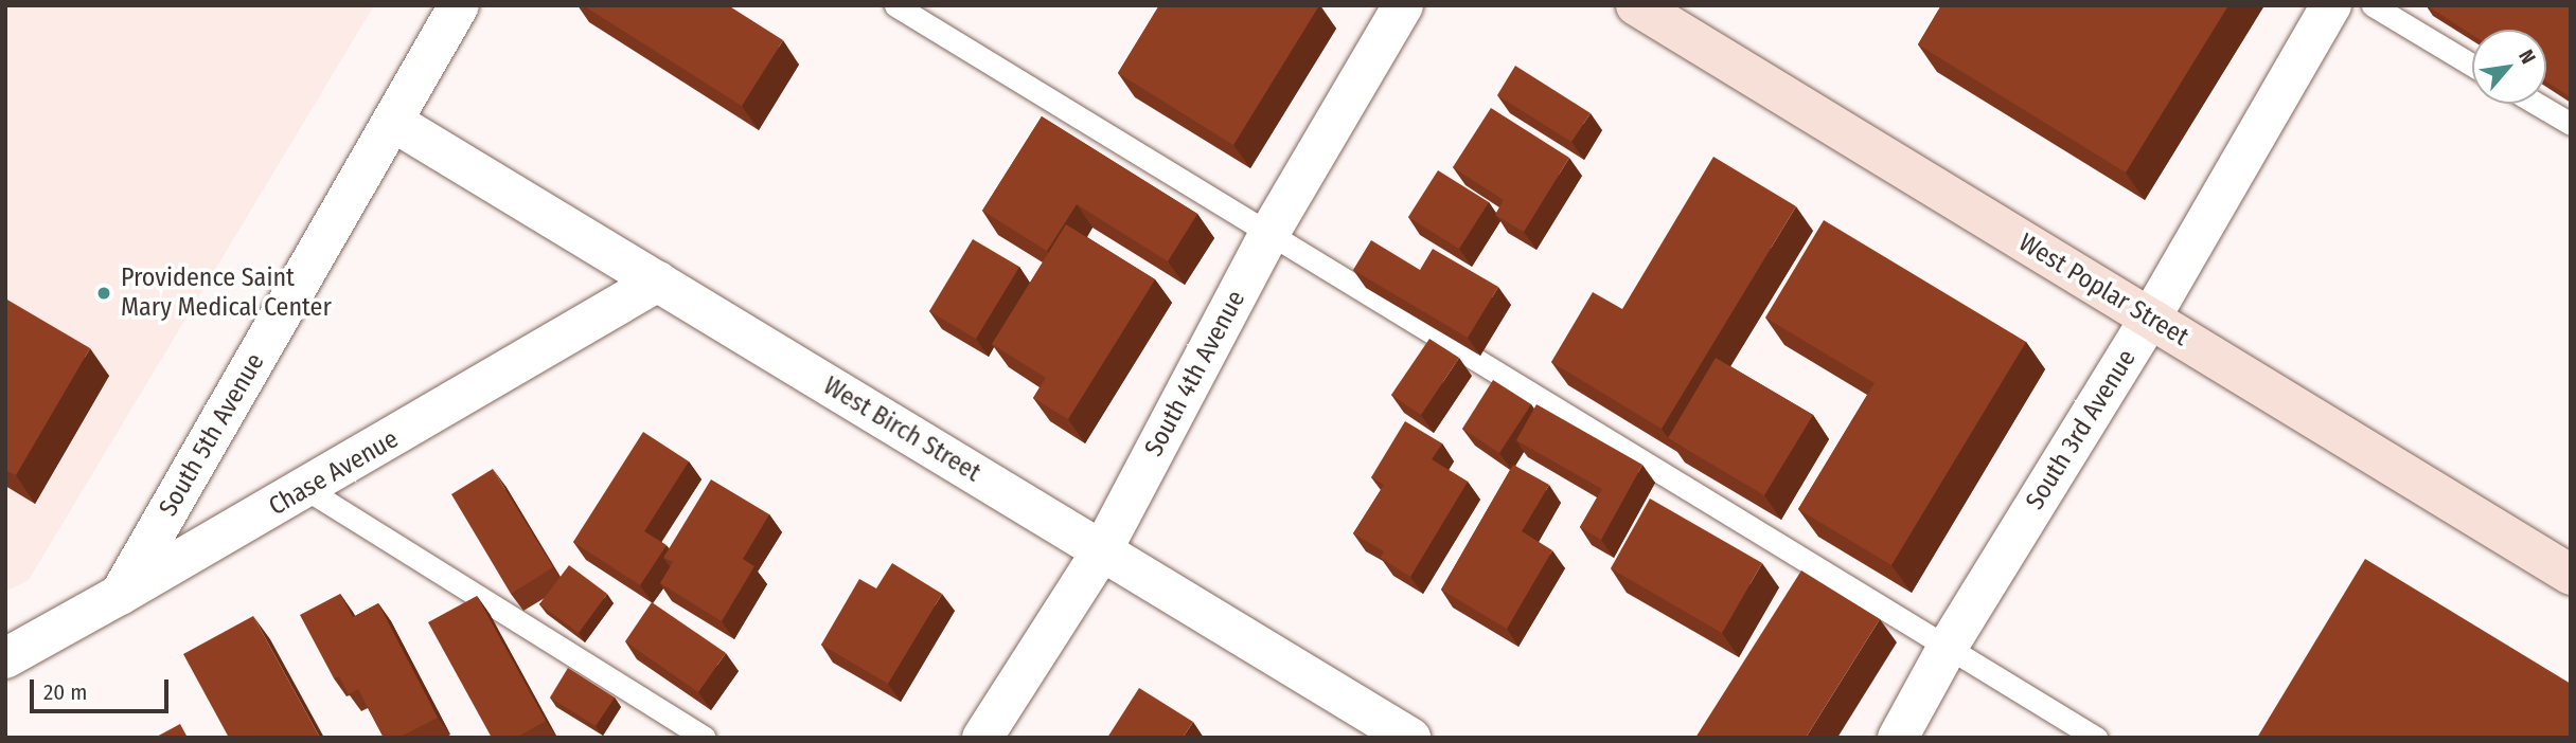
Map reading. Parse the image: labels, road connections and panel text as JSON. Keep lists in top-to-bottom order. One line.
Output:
{"streets":{"main road":["West Poplar Street"],"street":["South 4th Avenue","West Birch Street","South 3rd Avenue","South 5th Avenue","Chase Avenue"]},"crossings":[["West Poplar Street","South 3rd Avenue"],["South 4th Avenue","West Birch Street"],["West Birch Street","South 5th Avenue"],["West Birch Street","Chase Avenue"],["South 5th Avenue","Chase Avenue"]],"places":["Providence Saint Mary Medical Center"],"scale_bar":"20 m","north":"top right"}
